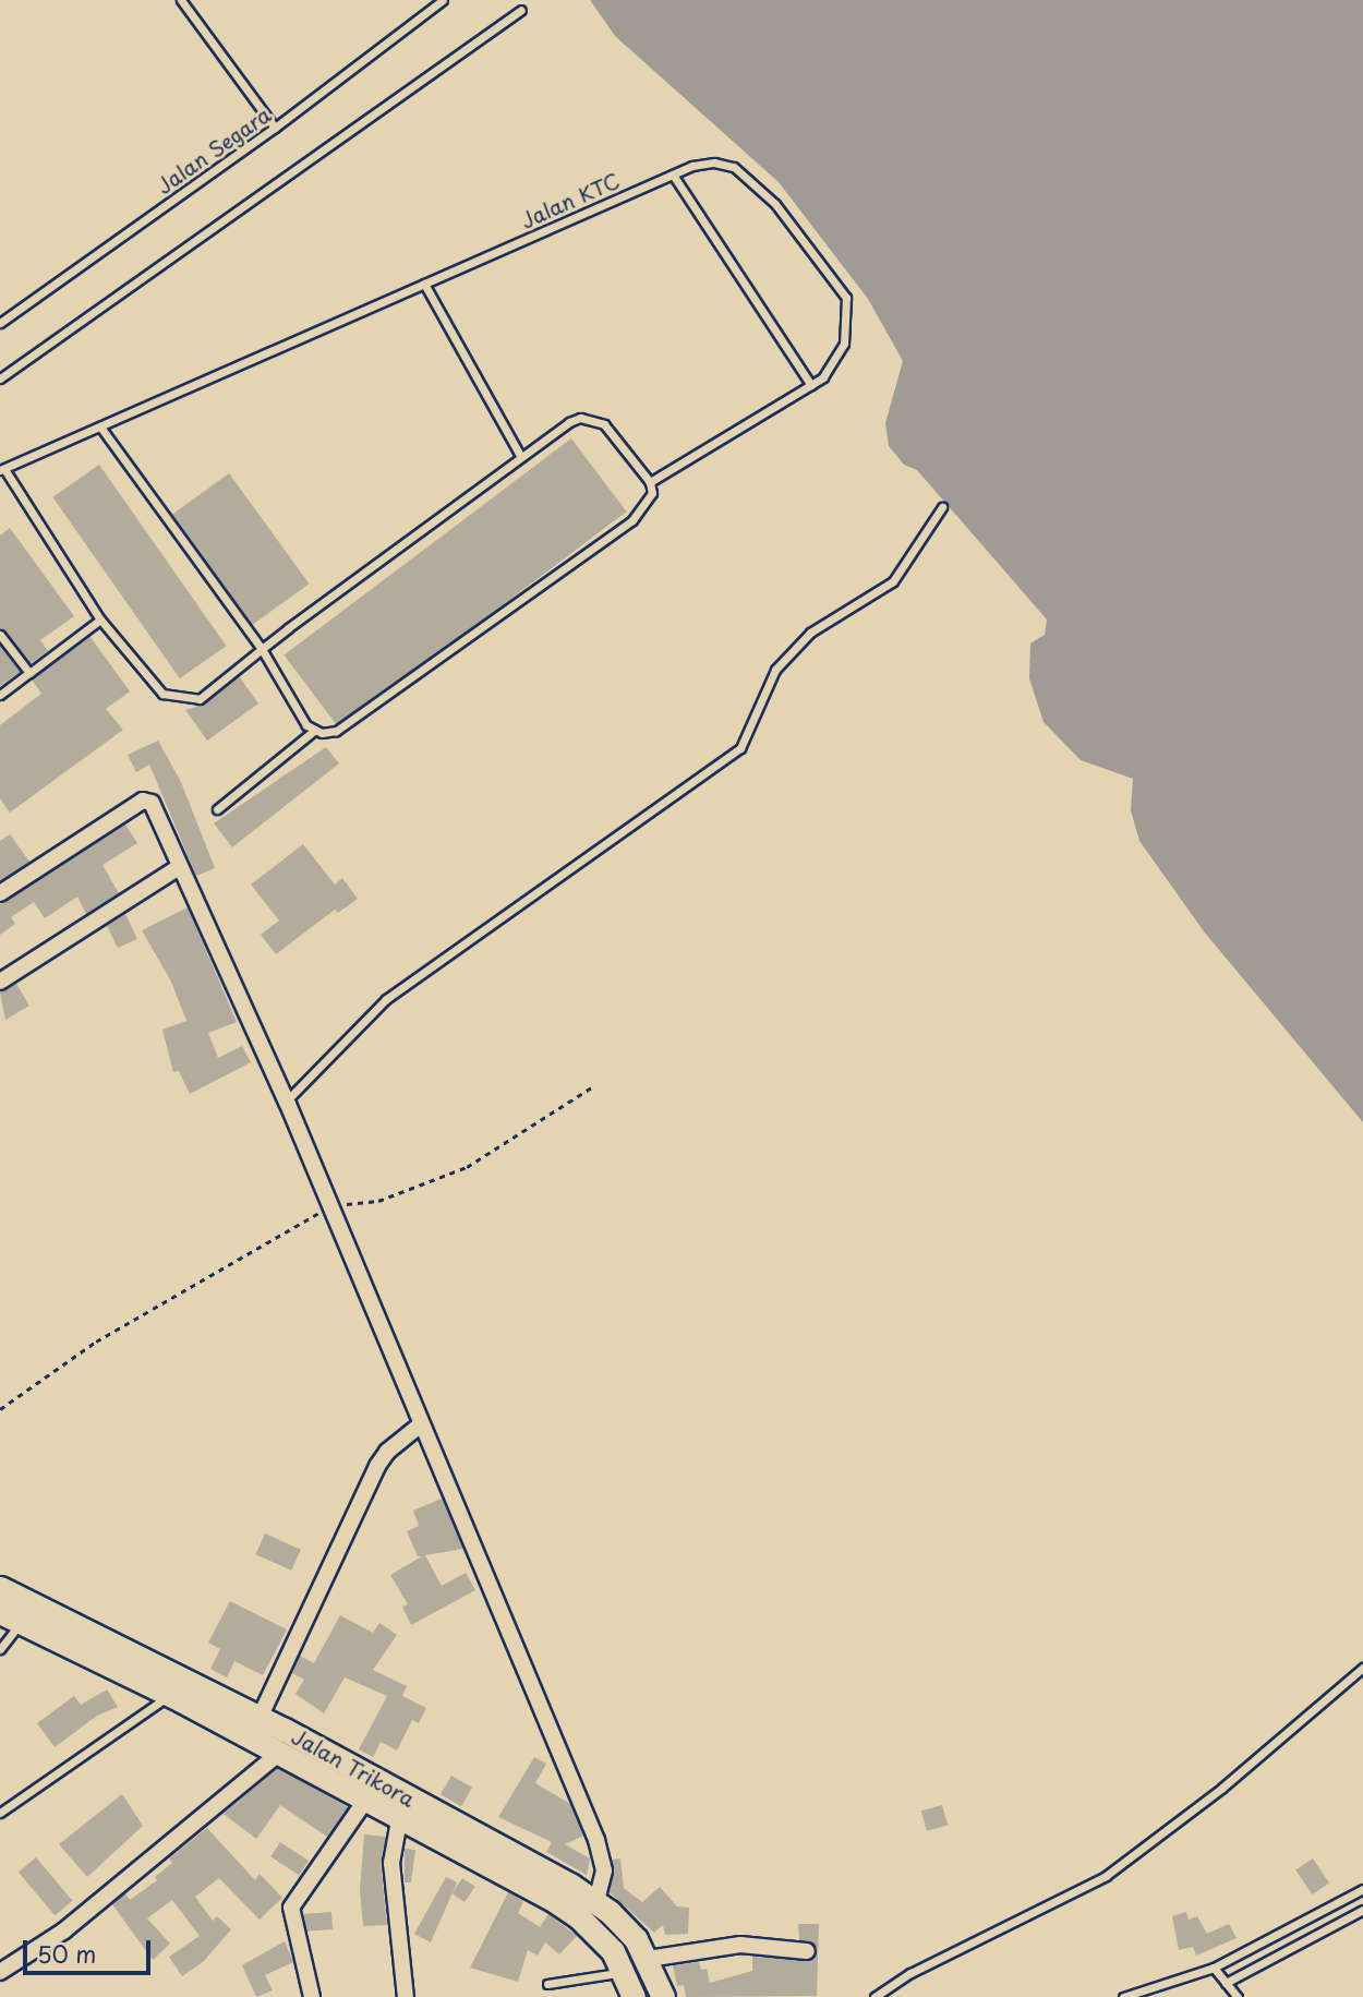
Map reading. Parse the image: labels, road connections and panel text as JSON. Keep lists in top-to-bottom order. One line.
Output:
{"streets":{"main road":["Jalan Trikora"],"lane":["Jalan Segara","Jalan KTC"]},"scale_bar":"50 m"}
